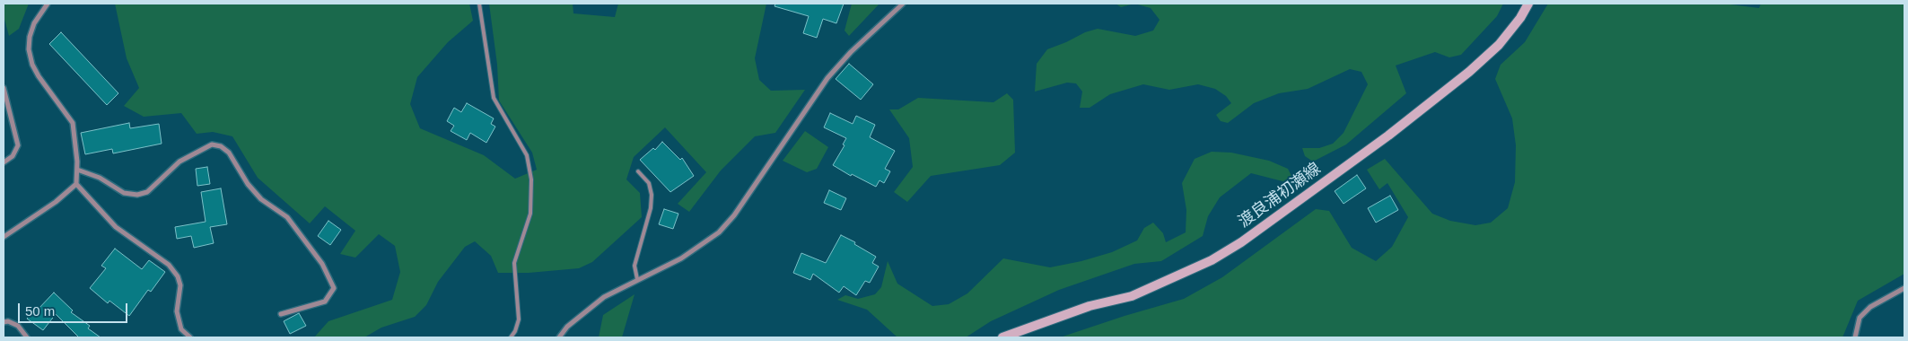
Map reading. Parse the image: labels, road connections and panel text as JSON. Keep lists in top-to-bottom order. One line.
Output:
{"streets":{"main road":["渡良浦初瀬線"]},"scale_bar":"50 m"}
